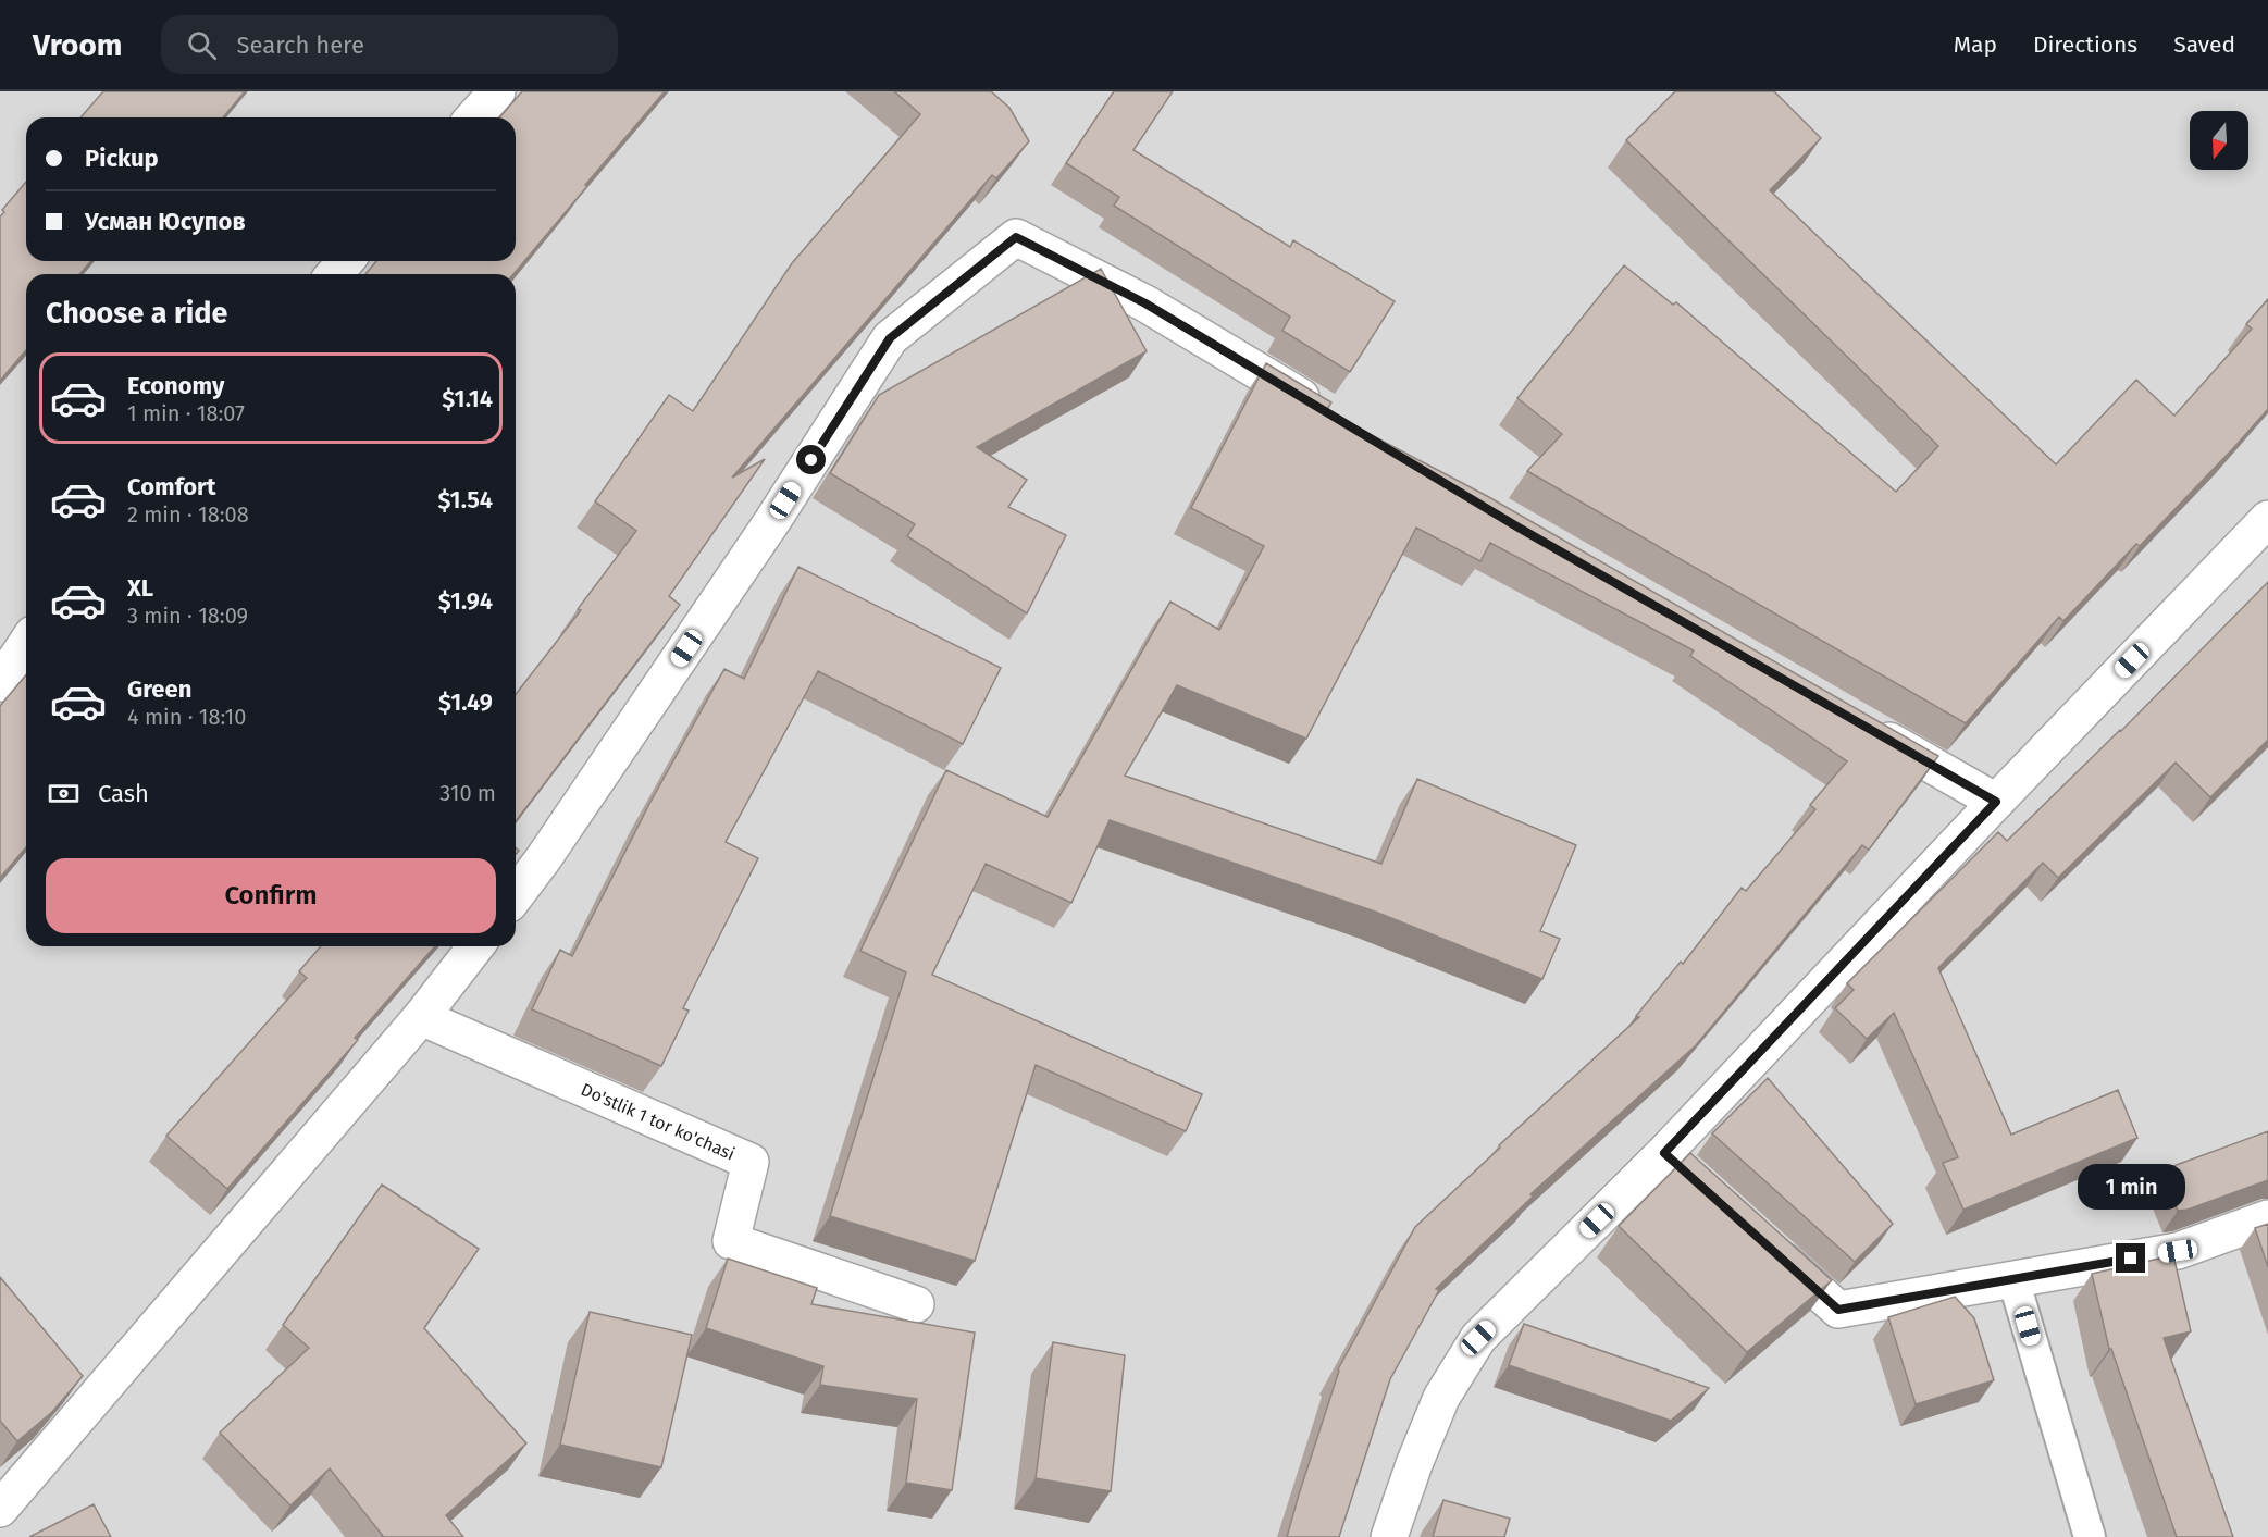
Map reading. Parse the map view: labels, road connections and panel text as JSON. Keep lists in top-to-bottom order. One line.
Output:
{"streets":{"street":["Do'stlik 1 tor ko'chasi"]},"north":"bottom","page":{"header":"Vroom","search":"Search here","nav":["Map","Directions","Saved"],"banner":["Pickup","Усман Юсупов"],"heading":"Choose a ride","list":[{"name":"Economy","note":"1 min · 18:07","value":"$1.14"},{"name":"Comfort","note":"2 min · 18:08","value":"$1.54"},{"name":"XL","note":"3 min · 18:09","value":"$1.94"},{"name":"Green","note":"4 min · 18:10","value":"$1.49"}],"pay":["Cash","310 m"],"buttons":"Confirm","bubble":"1 min"}}
